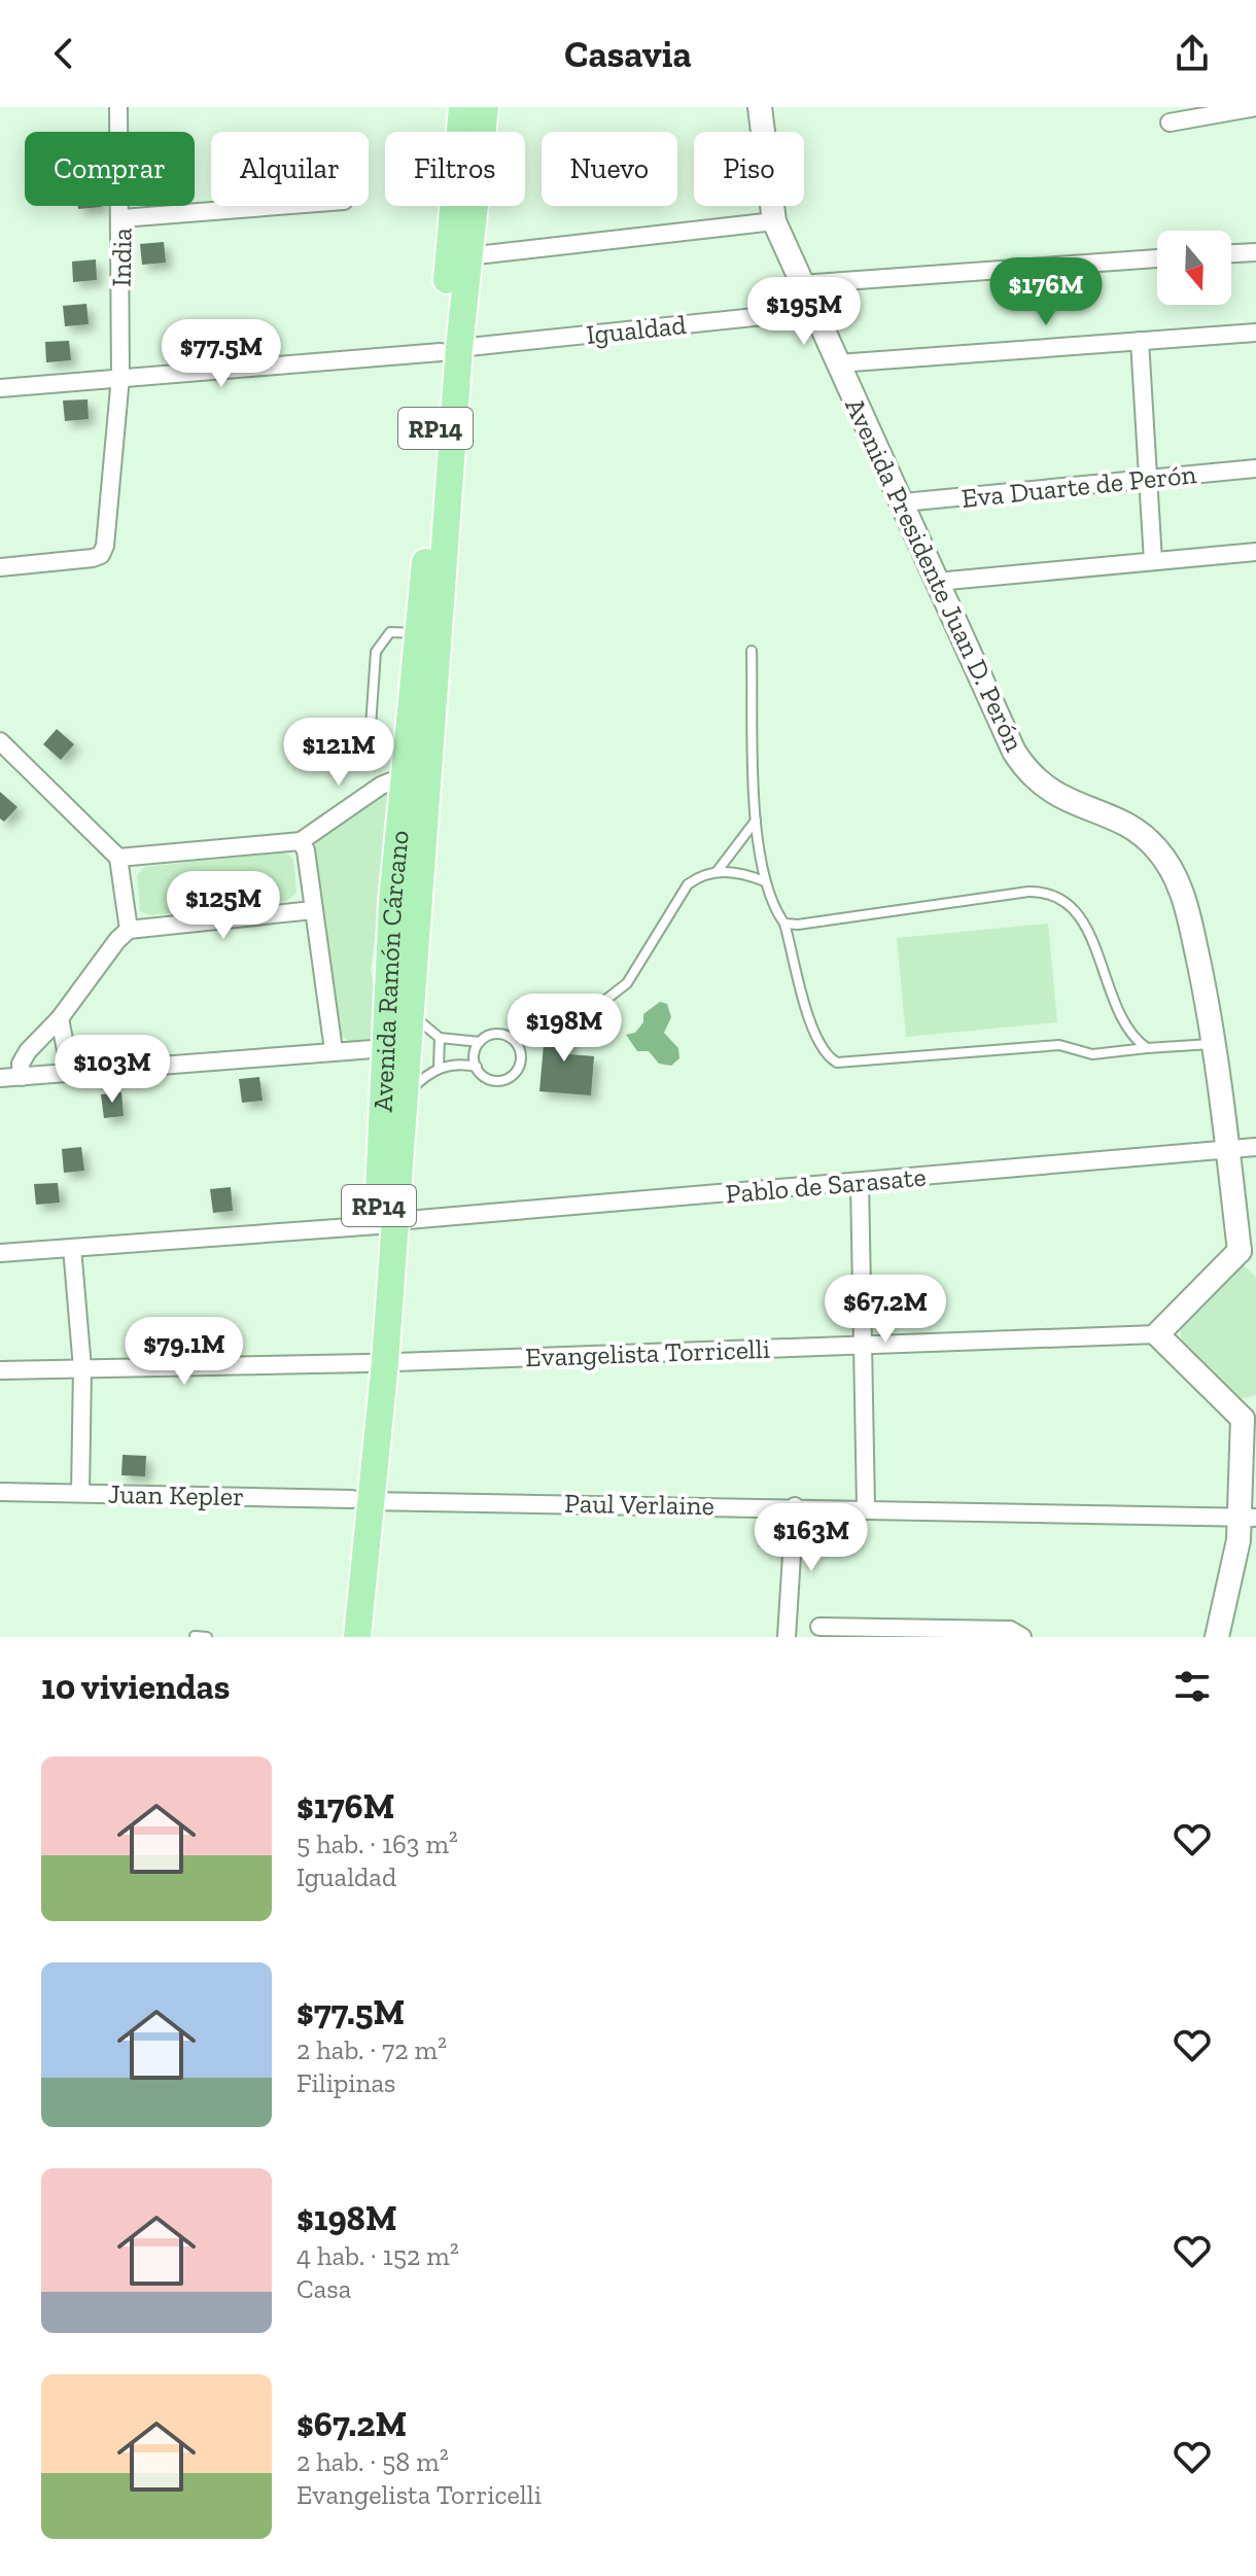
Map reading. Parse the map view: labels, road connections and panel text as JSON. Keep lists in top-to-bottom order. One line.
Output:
{"streets":{"main road":["RP14","Avenida Presidente Juan D. Perón","Avenida Ramón Cárcano"],"street":["India","Igualdad","Eva Duarte de Perón","Pablo de Sarasate","Evangelista Torricelli","Juan Kepler","Paul Verlaine"]},"crossings":[["India","Igualdad"],["Igualdad","RP14"],["Igualdad","Avenida Presidente Juan D. Perón"],["RP14","Avenida Ramón Cárcano"],["RP14","Juan Kepler"],["RP14","Paul Verlaine"],["Eva Duarte de Perón","Avenida Presidente Juan D. Perón"],["Avenida Presidente Juan D. Perón","Pablo de Sarasate"],["Avenida Ramón Cárcano","Pablo de Sarasate"],["Avenida Ramón Cárcano","Evangelista Torricelli"],["Avenida Ramón Cárcano","Juan Kepler"],["Avenida Ramón Cárcano","Paul Verlaine"],["Juan Kepler","Paul Verlaine"]],"north":"bottom","page":{"header":"Casavia","chip":["Comprar","Alquilar","Filtros","Nuevo","Piso"],"price":["$176M","$195M","$77.5M","$121M","$125M","$198M","$103M","$67.2M","$79.1M","$163M"],"heading":"10 viviendas","list":[{"name":"$176M","note":"5 hab. · 163 m² · Igualdad"},{"name":"$77.5M","note":"2 hab. · 72 m² · Filipinas"},{"name":"$198M","note":"4 hab. · 152 m² · Casa"},{"name":"$67.2M","note":"2 hab. · 58 m² · Evangelista Torricelli"}]}}
